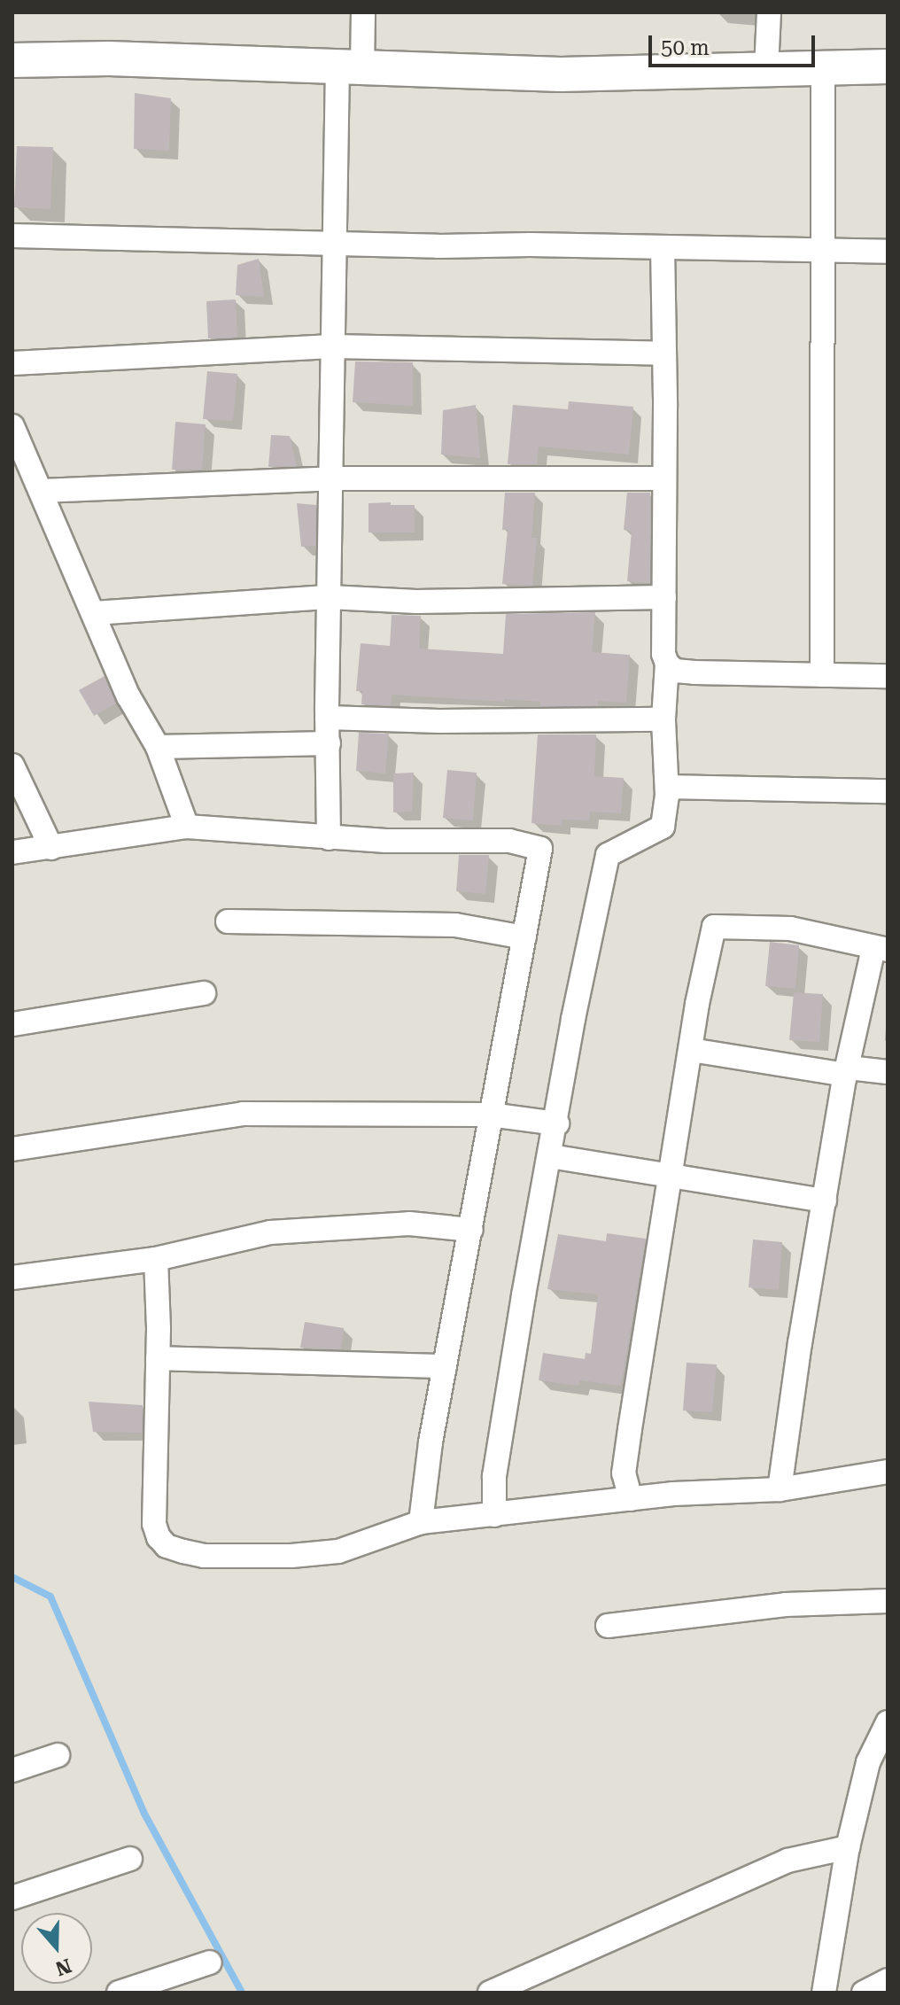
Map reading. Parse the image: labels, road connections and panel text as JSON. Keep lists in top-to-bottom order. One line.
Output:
{"scale_bar":"50 m","north":"bottom"}
